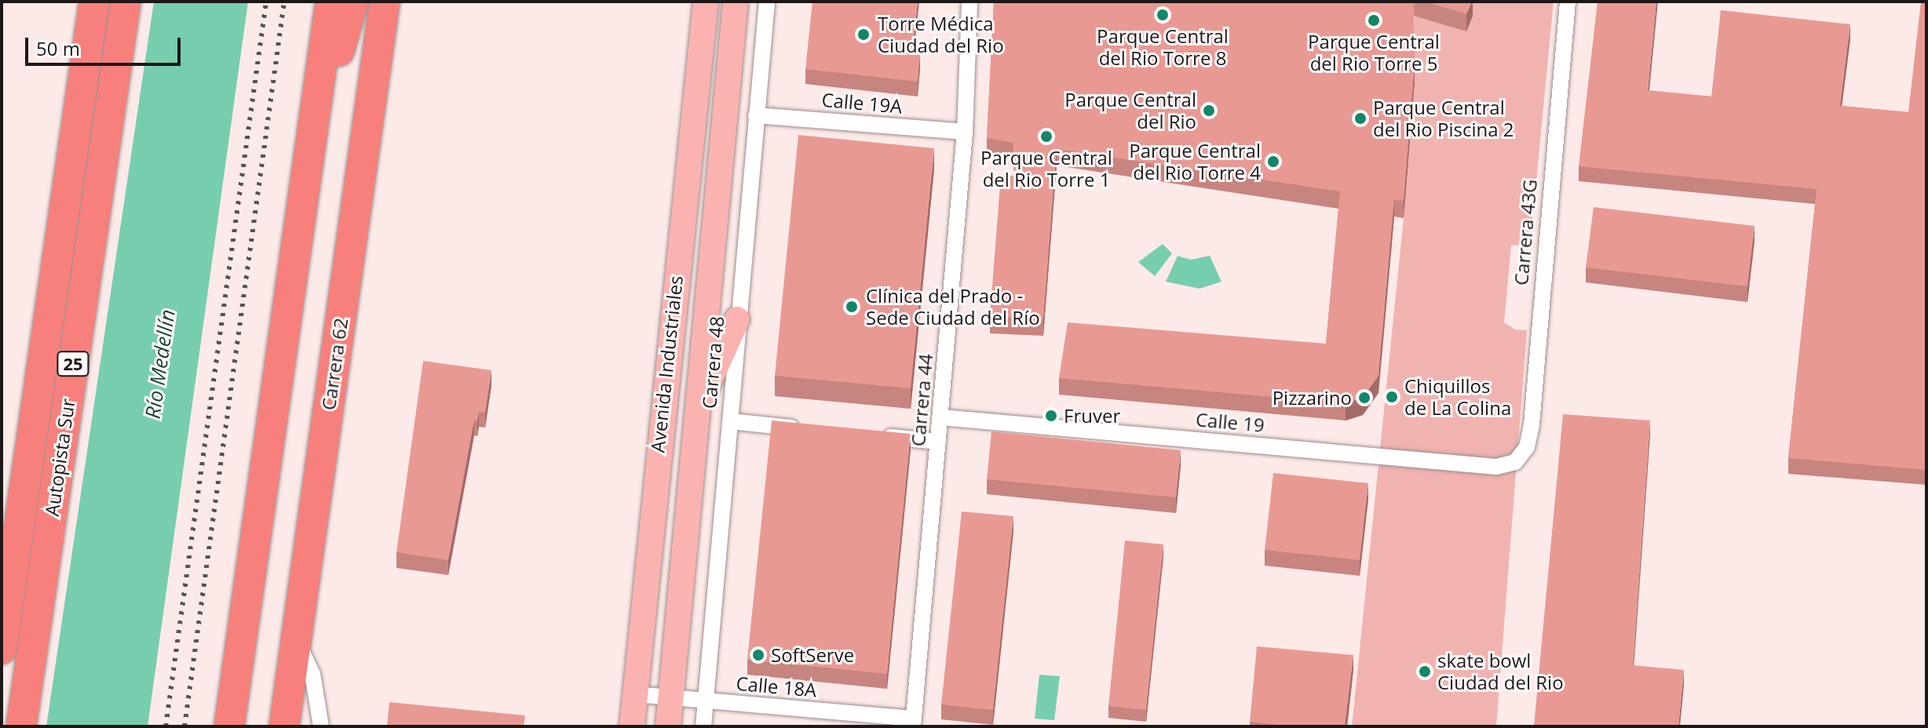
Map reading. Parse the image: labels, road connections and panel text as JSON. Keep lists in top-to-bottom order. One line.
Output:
{"streets":{"highway":["25","Carrera 62","Autopista Sur"],"main road":["Avenida Industriales"],"street":["Calle 19A","Carrera 43G","Carrera 48","Carrera 44","Calle 19","Calle 18A"]},"crossings":[["Calle 19A","Carrera 48"],["Calle 19A","Carrera 44"],["Carrera 43G","Calle 19"],["Carrera 48","Calle 18A"],["Avenida Industriales","Calle 18A"],["Carrera 44","Calle 19"],["Carrera 44","Calle 18A"]],"water":["Río Medellín"],"places":["Parque Central del Rio Torre 8","Parque Central del Rio Torre 5","Torre Médica Ciudad del Rio","Parque Central del Rio","Parque Central del Rio Piscina 2","Parque Central del Rio Torre 1","Parque Central del Rio Torre 4","Clínica del Prado - Sede Ciudad del Río","Chiquillos de La Colina","Pizzarino","Fruver","SoftServe","skate bowl Ciudad del Rio"],"scale_bar":"50 m"}
